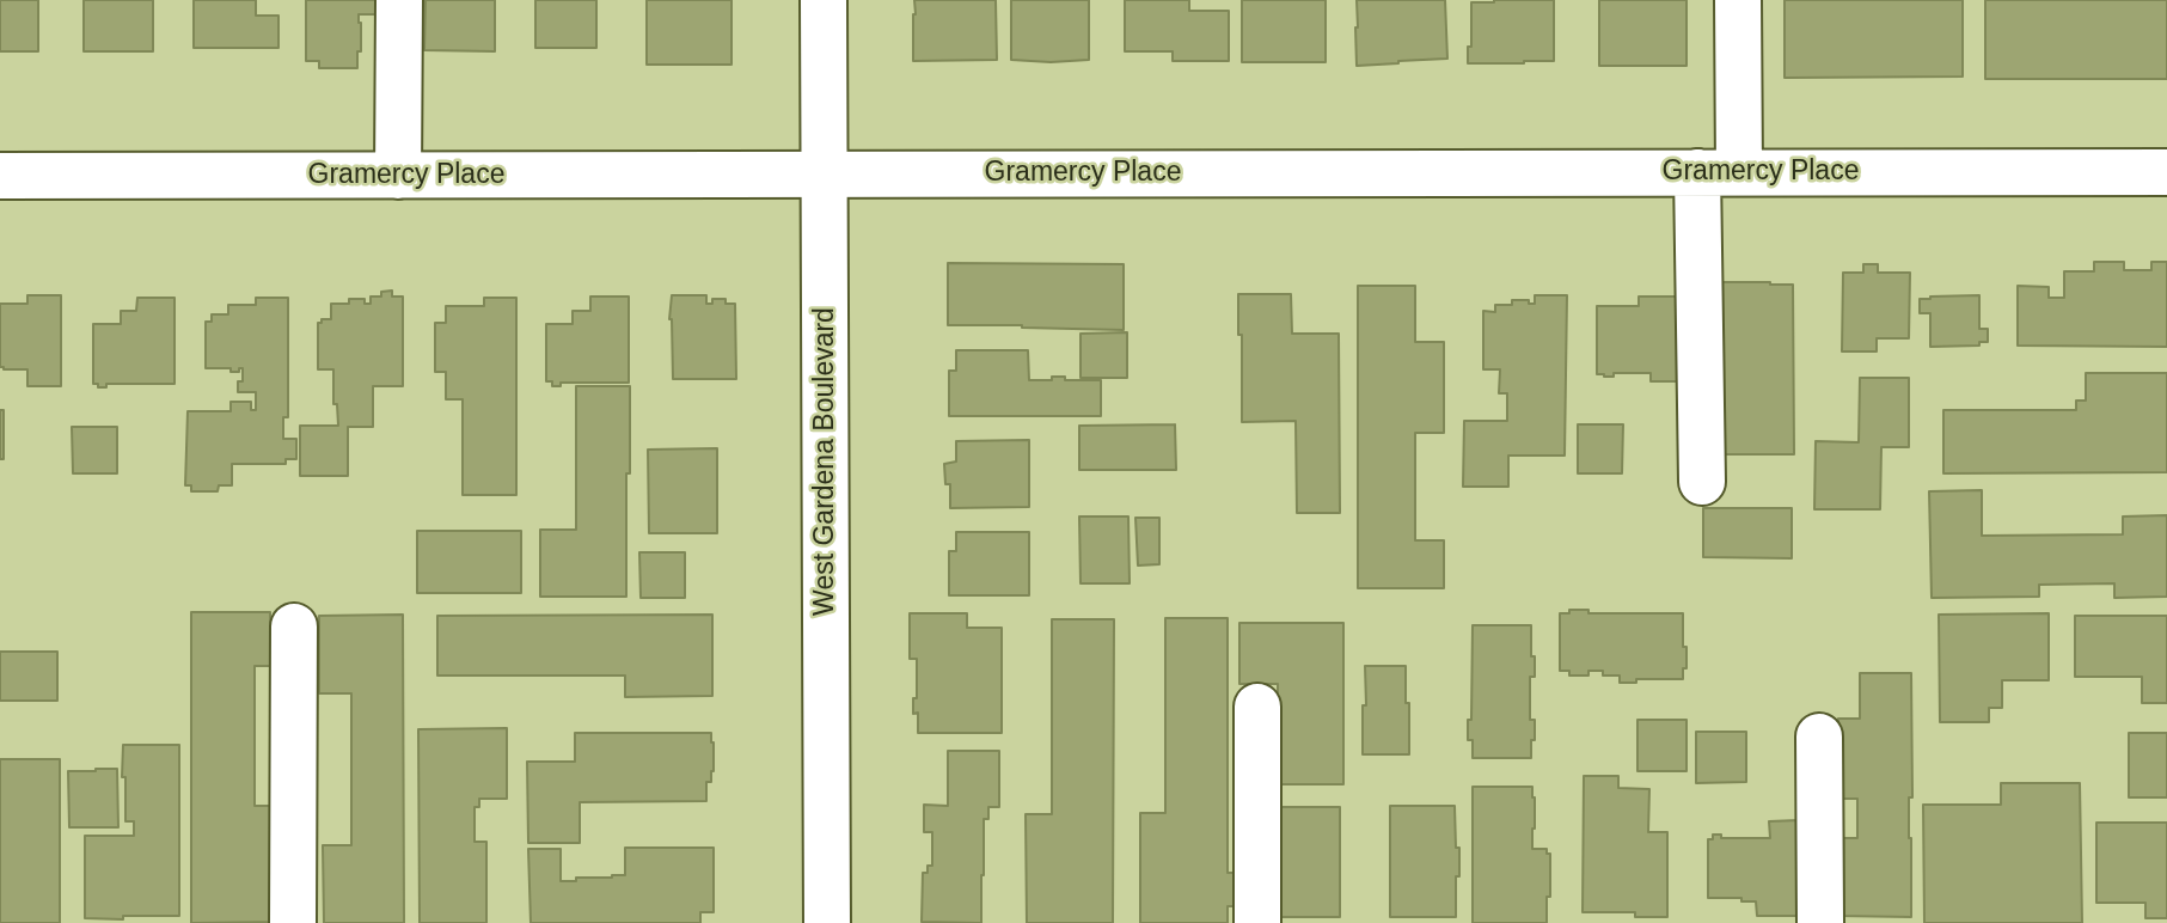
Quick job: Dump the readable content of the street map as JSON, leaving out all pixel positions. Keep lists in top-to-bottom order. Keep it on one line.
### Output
{"streets":{"street":["Gramercy Place","West Gardena Boulevard"]},"crossings":[["Gramercy Place","West Gardena Boulevard"]]}
